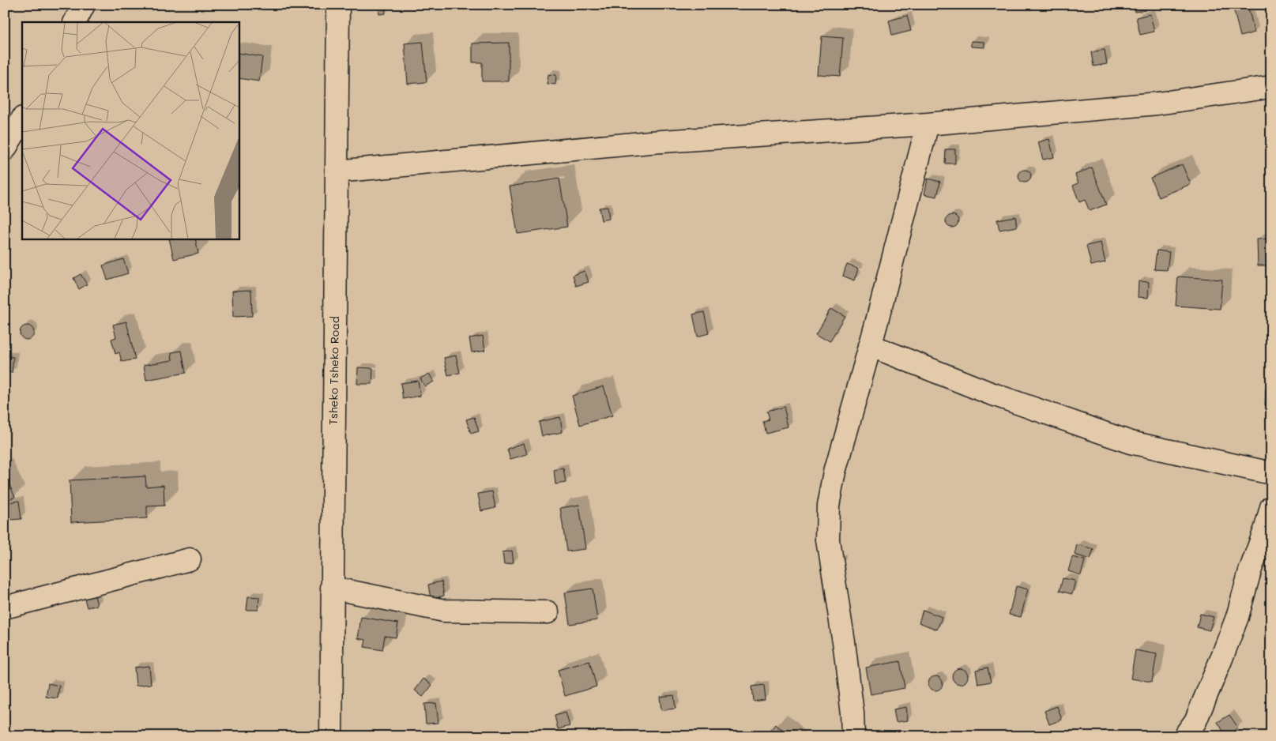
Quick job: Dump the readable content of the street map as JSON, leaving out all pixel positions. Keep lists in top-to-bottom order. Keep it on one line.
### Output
{"streets":{"main road":["Tsheko Tsheko Road"]}}
